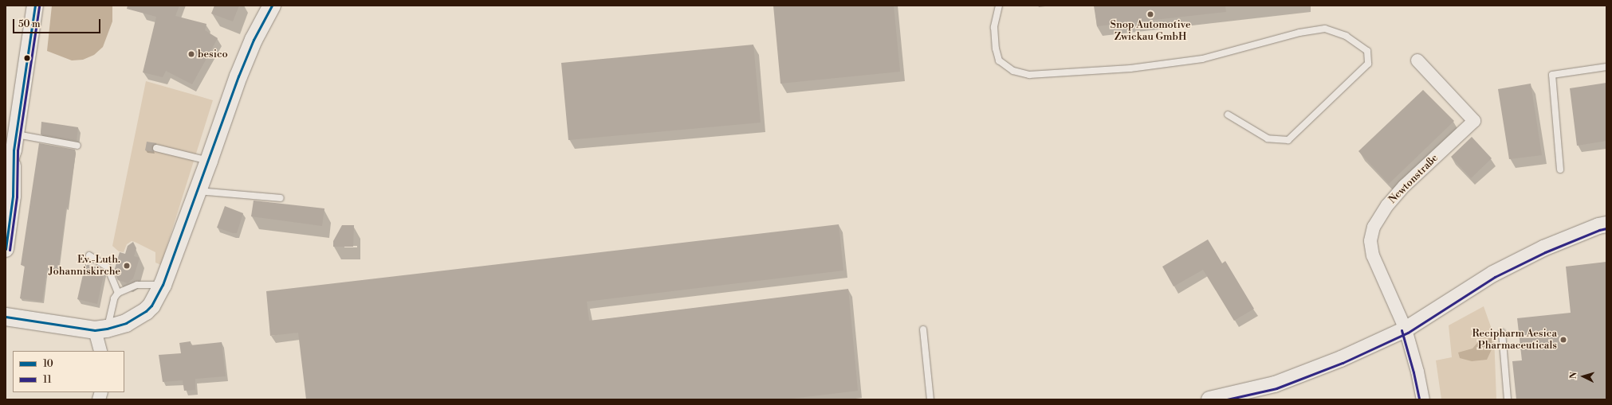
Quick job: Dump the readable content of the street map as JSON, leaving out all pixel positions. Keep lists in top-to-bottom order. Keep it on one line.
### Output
{"streets":{"street":["Newtonstraße"]},"places":["Snop Automotive Zwickau GmbH","besico","Ev.-Luth. Johanniskirche","Recipharm Aesica Pharmaceuticals"],"lines":["transit line 10","transit line 11"],"legend":["10","11"],"scale_bar":"50 m","north":"left"}
